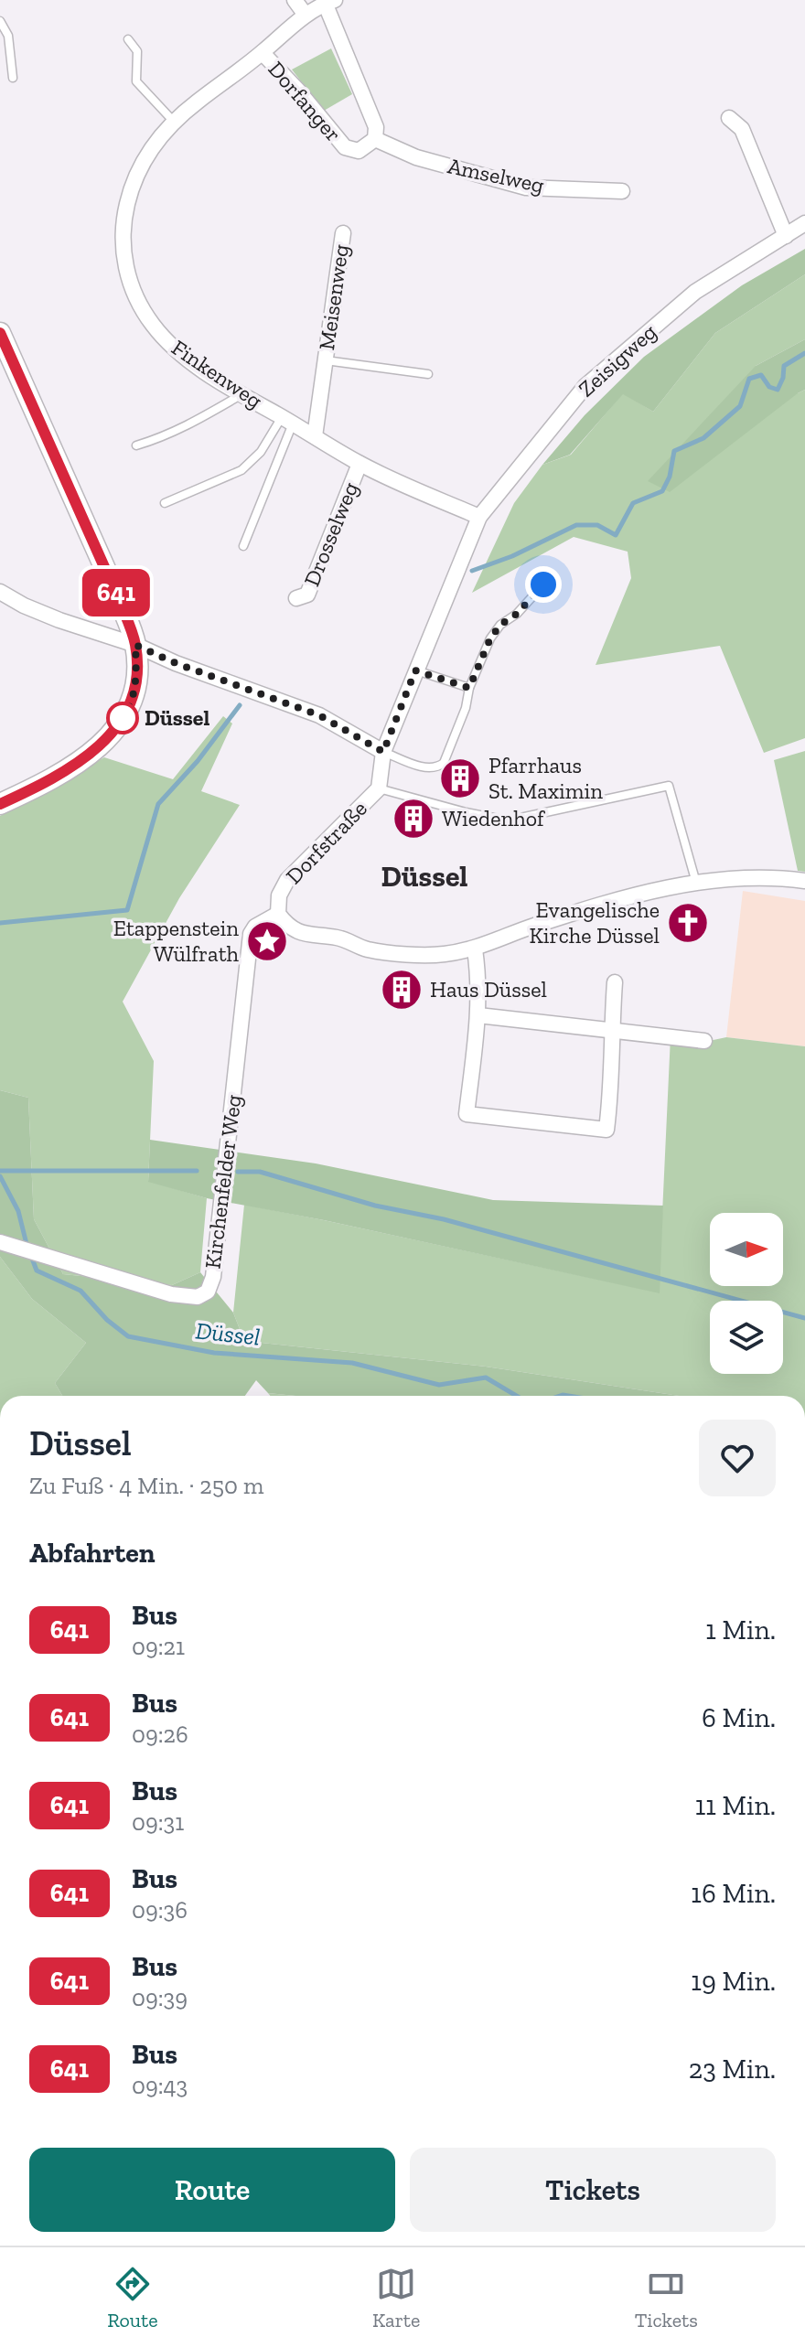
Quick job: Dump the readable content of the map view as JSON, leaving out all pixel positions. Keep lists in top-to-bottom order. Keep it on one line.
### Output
{"streets":{"street":["Dorfanger","Amselweg","Meisenweg","Zeisigweg","Finkenweg","Drosselweg","Dorfstraße","Kirchenfelder Weg"]},"crossings":[["Dorfanger","Amselweg"],["Dorfanger","Finkenweg"],["Meisenweg","Finkenweg"],["Zeisigweg","Finkenweg"],["Zeisigweg","Dorfstraße"],["Finkenweg","Drosselweg"],["Finkenweg","Dorfstraße"],["Dorfstraße","Kirchenfelder Weg"]],"districts":["Düssel"],"water":["Düssel"],"places":{"other":["Düssel"],"building":["Pfarrhaus St. Maximin","Wiedenhof","Haus Düssel"],"church":["Evangelische Kirche Düssel"],"place":["Etappenstein Wülfrath"]},"lines":["bus line 641"],"north":"right","page":{"on_map":"641","heading":[["Düssel","Zu Fuß · 4 Min. · 250 m"],"Abfahrten"],"list":[{"mark":"641","name":"Bus","note":"09:21","value":"1 Min."},{"mark":"641","name":"Bus","note":"09:26","value":"6 Min."},{"mark":"641","name":"Bus","note":"09:31","value":"11 Min."},{"mark":"641","name":"Bus","note":"09:36","value":"16 Min."},{"mark":"641","name":"Bus","note":"09:39","value":"19 Min."},{"mark":"641","name":"Bus","note":"09:43","value":"23 Min."}],"buttons":["Route","Tickets"],"tabs":["Route","Karte","Tickets"]}}
